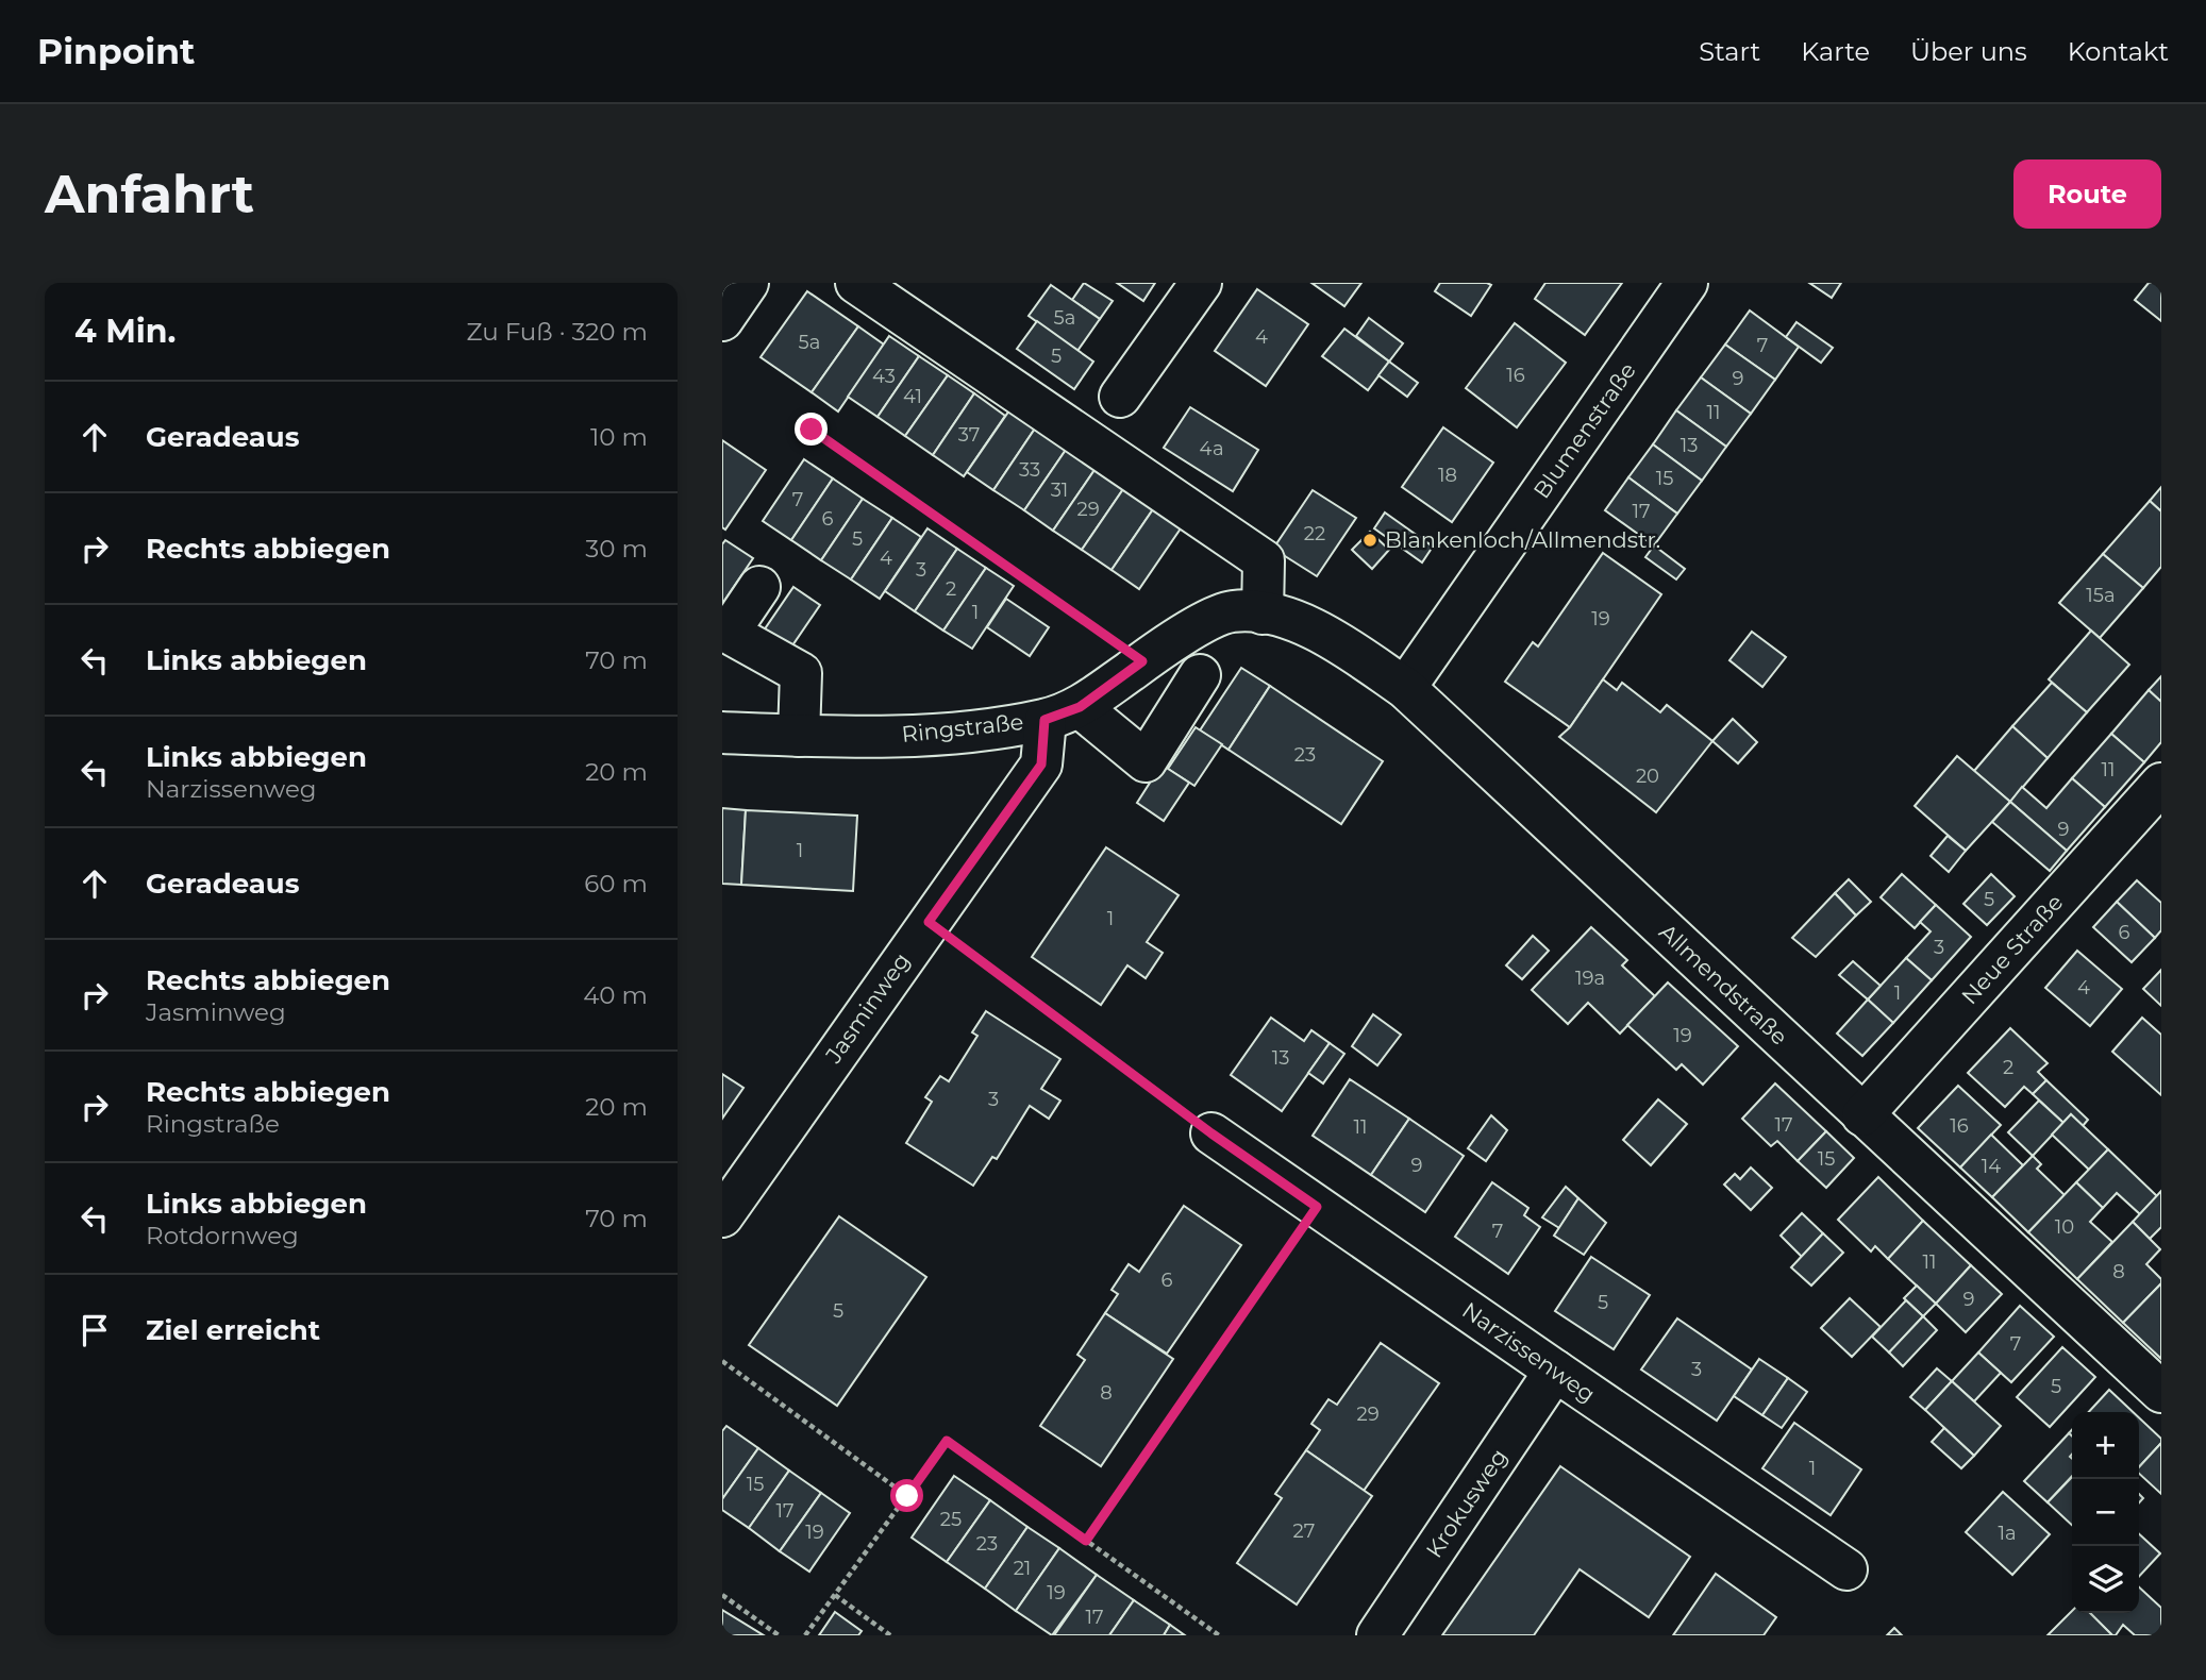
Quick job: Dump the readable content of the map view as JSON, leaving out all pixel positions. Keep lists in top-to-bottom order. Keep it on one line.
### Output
{"streets":{"street":["Blumenstraße","Ringstraße","Neue Straße","Allmendstraße","Jasminweg","Narzissenweg","Krokusweg"]},"crossings":[["Blumenstraße","Allmendstraße"],["Ringstraße","Allmendstraße"],["Ringstraße","Jasminweg"],["Neue Straße","Allmendstraße"],["Narzissenweg","Krokusweg"]],"places":["Blankenloch/Allmendstr."],"house_numbers":["5a","4","5a","7","5","16","43","9","41","11","37","13","4a","33","18","15","31","7","29","17","6","22","5","4","3","2","15a","1","19","23","11","20","9","1","5","1","6","3","19a","4","1","19","13","2","3","17","16","11","15","9","14","10","7","11","8","6","9","5","5","7","3","5","8","29","1","15","17","25","27","19","1a","23","21","19","17"],"page":{"header":"Pinpoint","nav":["Start","Karte","Über uns","Kontakt"],"buttons":"Route","title":"Anfahrt","heading":["4 Min.","Zu Fuß · 320 m"],"list":[["Geradeaus","10 m"],["Rechts abbiegen","30 m"],["Links abbiegen","70 m"],["Links abbiegen","Narzissenweg","20 m"],["Geradeaus","60 m"],["Rechts abbiegen","Jasminweg","40 m"],["Rechts abbiegen","Ringstraße","20 m"],["Links abbiegen","Rotdornweg","70 m"],"Ziel erreicht"],"map_buttons":["+","−"]}}
